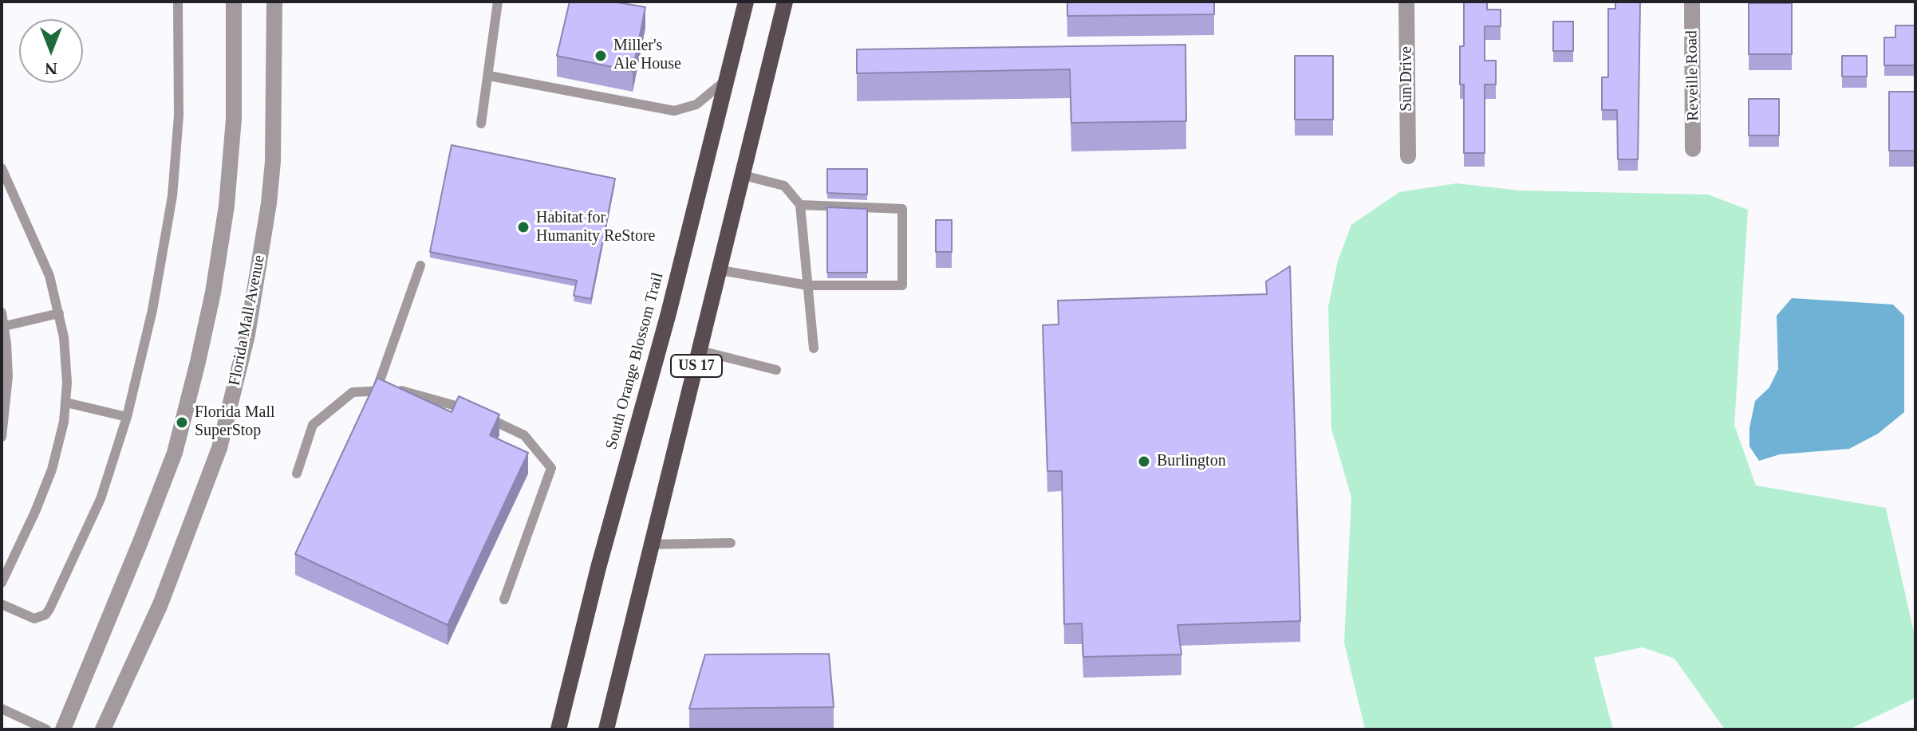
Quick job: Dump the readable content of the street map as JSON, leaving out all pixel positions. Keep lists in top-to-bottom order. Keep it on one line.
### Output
{"streets":{"main road":["South Orange Blossom Trail","US 17"],"street":["Reveille Road","Sun Drive","Florida Mall Avenue"]},"places":["Miller's Ale House","Habitat for Humanity ReStore","Florida Mall SuperStop","Burlington"],"north":"bottom"}
